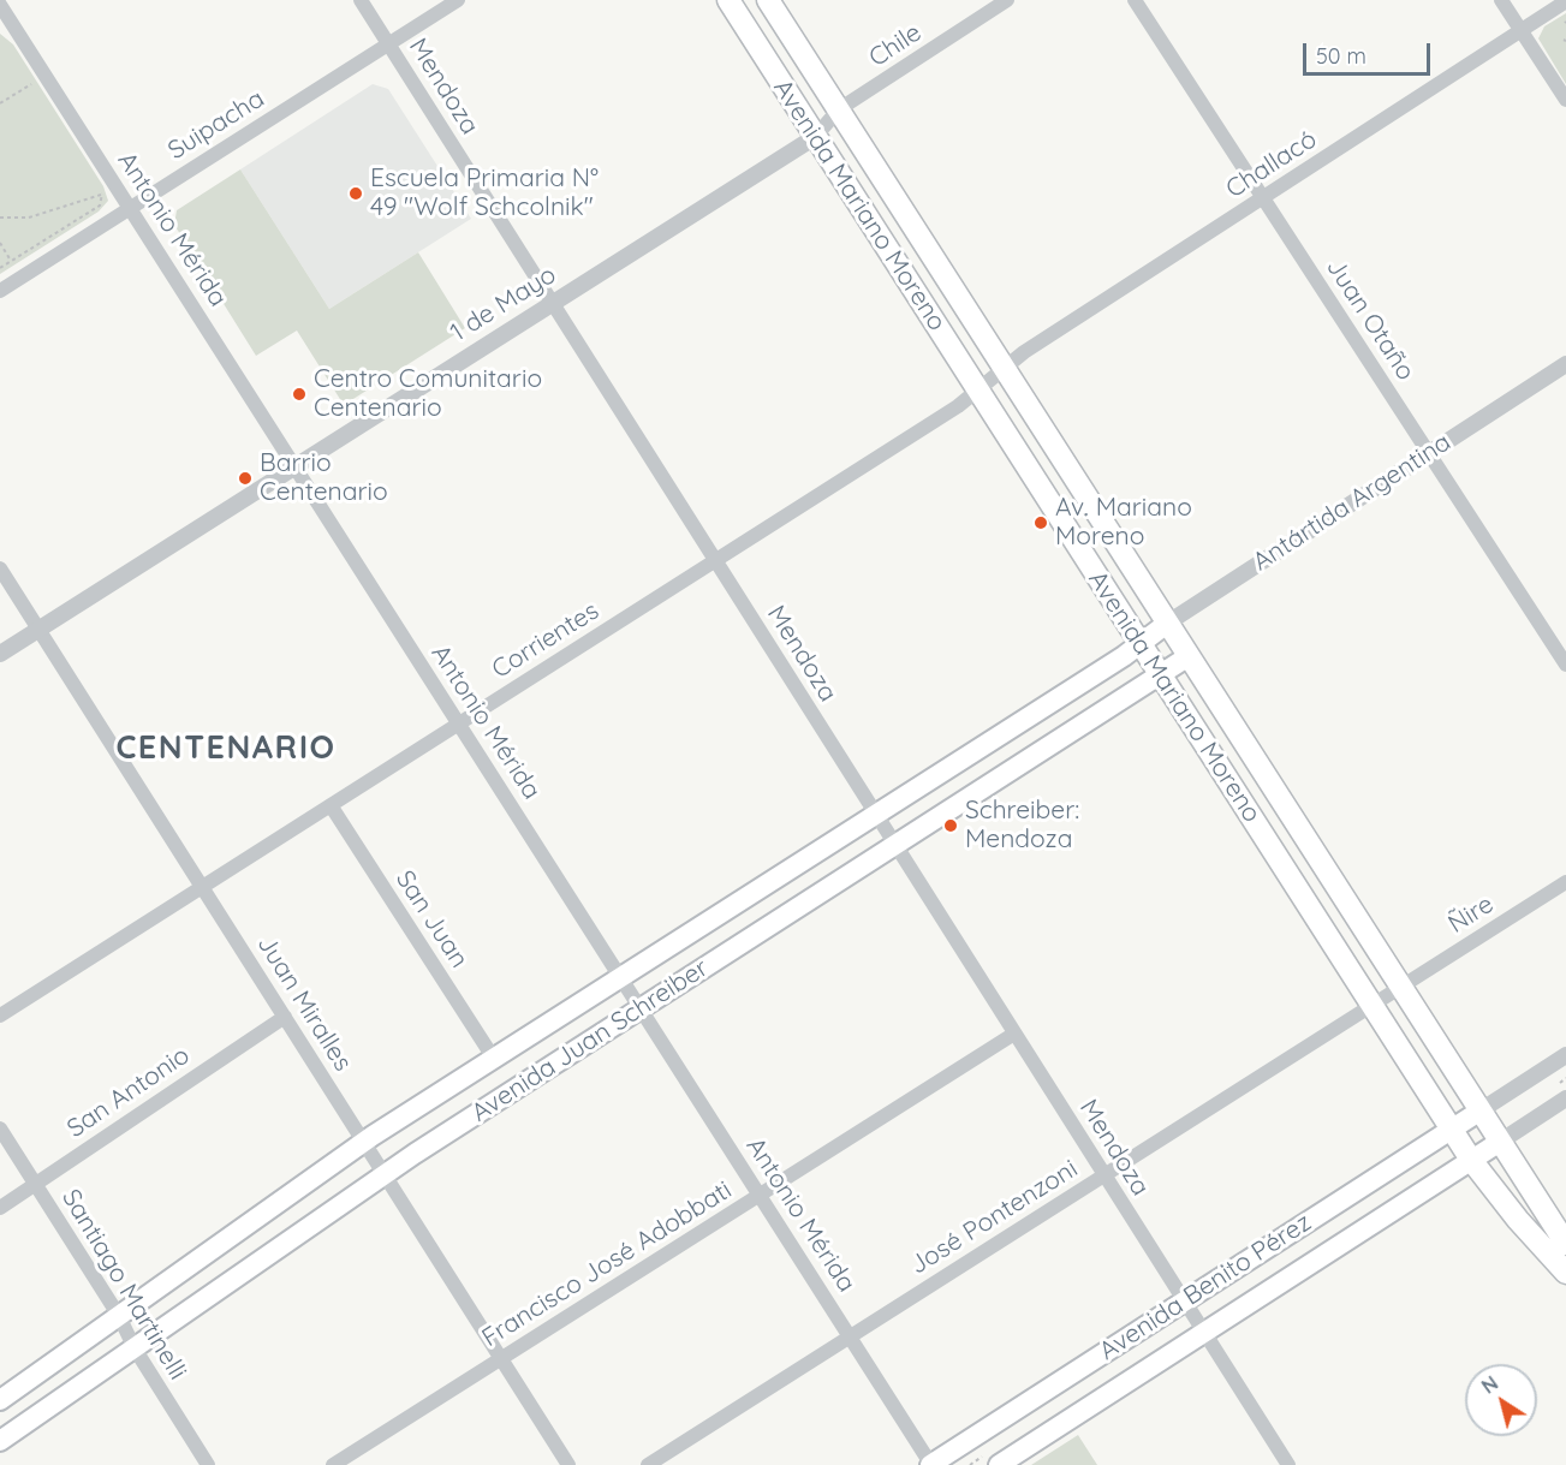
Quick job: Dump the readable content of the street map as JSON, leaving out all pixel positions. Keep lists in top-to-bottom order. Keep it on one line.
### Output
{"streets":{"main road":["Avenida Mariano Moreno","Antártida Argentina","Avenida Juan Schreiber","Avenida Benito Pérez"],"street":["Chile","Mendoza","Suipacha","Challacó","Antonio Mérida","1 de Mayo","Juan Otaño","Corrientes","Ñire","San Juan","Juan Miralles","San Antonio","José Pontenzoni","Francisco José Adobbati","Santiago Martinelli"]},"crossings":[["Chile","Avenida Mariano Moreno"],["Chile","1 de Mayo"],["Mendoza","Suipacha"],["Mendoza","1 de Mayo"],["Mendoza","Corrientes"],["Mendoza","Avenida Juan Schreiber"],["Mendoza","José Pontenzoni"],["Mendoza","Francisco José Adobbati"],["Mendoza","Avenida Benito Pérez"],["Suipacha","Antonio Mérida"],["Challacó","Avenida Mariano Moreno"],["Challacó","Juan Otaño"],["Challacó","Corrientes"],["Avenida Mariano Moreno","1 de Mayo"],["Avenida Mariano Moreno","Antártida Argentina"],["Avenida Mariano Moreno","Corrientes"],["Avenida Mariano Moreno","Ñire"],["Avenida Mariano Moreno","Avenida Juan Schreiber"],["Avenida Mariano Moreno","José Pontenzoni"],["Avenida Mariano Moreno","Avenida Benito Pérez"],["Antonio Mérida","1 de Mayo"],["Antonio Mérida","Corrientes"],["Antonio Mérida","Avenida Juan Schreiber"],["Antonio Mérida","José Pontenzoni"],["Antonio Mérida","Francisco José Adobbati"],["Antonio Mérida","Avenida Benito Pérez"],["1 de Mayo","Juan Miralles"],["Juan Otaño","Antártida Argentina"],["Antártida Argentina","Avenida Juan Schreiber"],["Corrientes","San Juan"],["Corrientes","Juan Miralles"],["Ñire","José Pontenzoni"],["San Juan","Avenida Juan Schreiber"],["Juan Miralles","Avenida Juan Schreiber"],["Juan Miralles","San Antonio"],["Juan Miralles","Francisco José Adobbati"],["Avenida Juan Schreiber","Santiago Martinelli"],["San Antonio","Santiago Martinelli"]],"districts":["CENTENARIO"],"places":["Escuela Primaria N° 49 \"Wolf Schcolnik\"","Centro Comunitario Centenario","Barrio Centenario","Av. Mariano Moreno","Schreiber: Mendoza"],"scale_bar":"50 m","north":"top left"}
